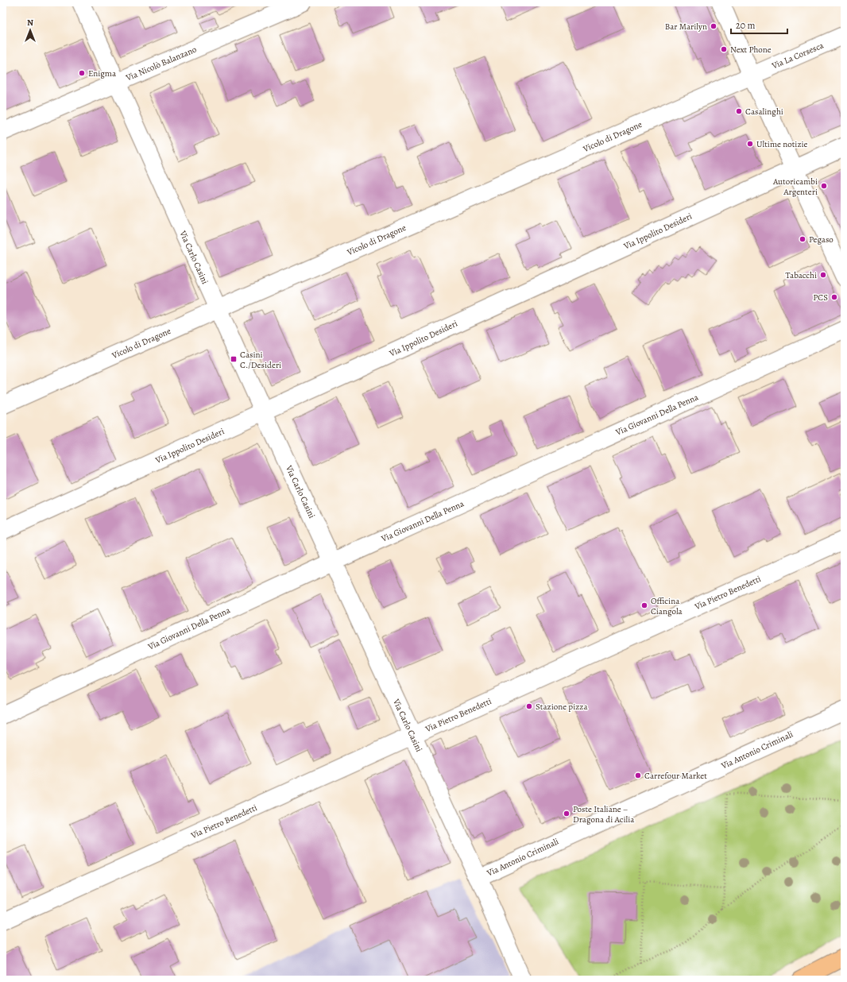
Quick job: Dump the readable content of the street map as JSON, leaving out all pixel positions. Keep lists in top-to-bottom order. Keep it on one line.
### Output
{"streets":{"street":["Via La Corsesca","Via Nicolò Balanzano","Vicolo di Dragone","Via Ippolito Desideri","Via Carlo Casini","Via Giovanni Della Penna","Via Pietro Benedetti","Via Antonio Criminali"]},"crossings":[["Via La Corsesca","Vicolo di Dragone"],["Via Nicolò Balanzano","Via Carlo Casini"],["Vicolo di Dragone","Via Carlo Casini"],["Via Ippolito Desideri","Via Carlo Casini"],["Via Carlo Casini","Via Giovanni Della Penna"],["Via Carlo Casini","Via Pietro Benedetti"],["Via Carlo Casini","Via Antonio Criminali"]],"places":{"other":["Bar Marilyn","Next Phone","Enigma","Casalinghi","Ultime notizie","Autoricambi Argenteri","Pegaso","Tabacchi","PCS","Officina Ciangola","Stazione pizza","Carrefour Market","Poste Italiane – Dragona di Acilia"],"transit":["Casini C./Desideri"]},"scale_bar":"20 m","north":"top"}
